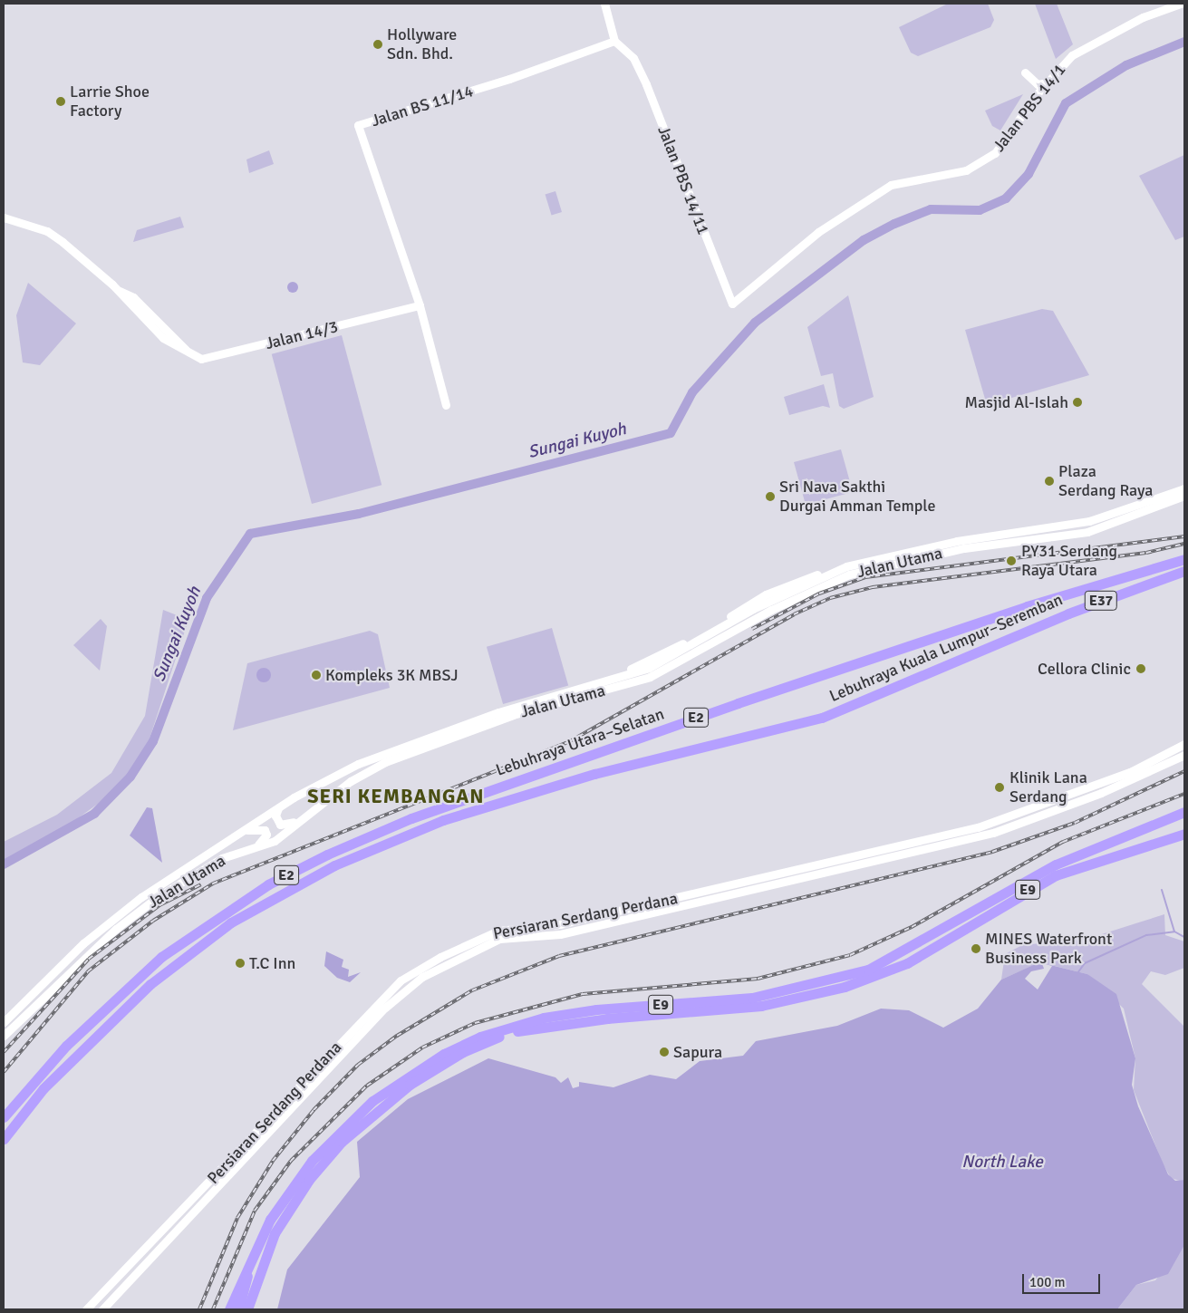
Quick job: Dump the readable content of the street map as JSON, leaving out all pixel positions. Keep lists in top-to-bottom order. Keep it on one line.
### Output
{"streets":{"highway":["E37","Lebuhraya Kuala Lumpur–Seremban","E2","Lebuhraya Utara–Selatan","E9"],"street":["Jalan BS 11/14","Jalan PBS 14/1","Jalan PBS 14/11","Jalan 14/3","Jalan Utama","Persiaran Serdang Perdana"]},"crossings":[["Jalan BS 11/14","Jalan PBS 14/11"],["Jalan BS 11/14","Jalan 14/3"],["Jalan PBS 14/1","Jalan PBS 14/11"],["Lebuhraya Kuala Lumpur–Seremban","Lebuhraya Utara–Selatan"]],"districts":["SERI KEMBANGAN"],"water":["Sungai Kuyoh","North Lake"],"places":["Hollyware Sdn. Bhd.","Larrie Shoe Factory","Masjid Al-Islah","Plaza Serdang Raya","Sri Nava Sakthi Durgai Amman Temple","PY31 Serdang Raya Utara","Cellora Clinic","Kompleks 3K MBSJ","Klinik Lana Serdang","MINES Waterfront Business Park","T.C Inn","Sapura"],"scale_bar":"100 m"}
